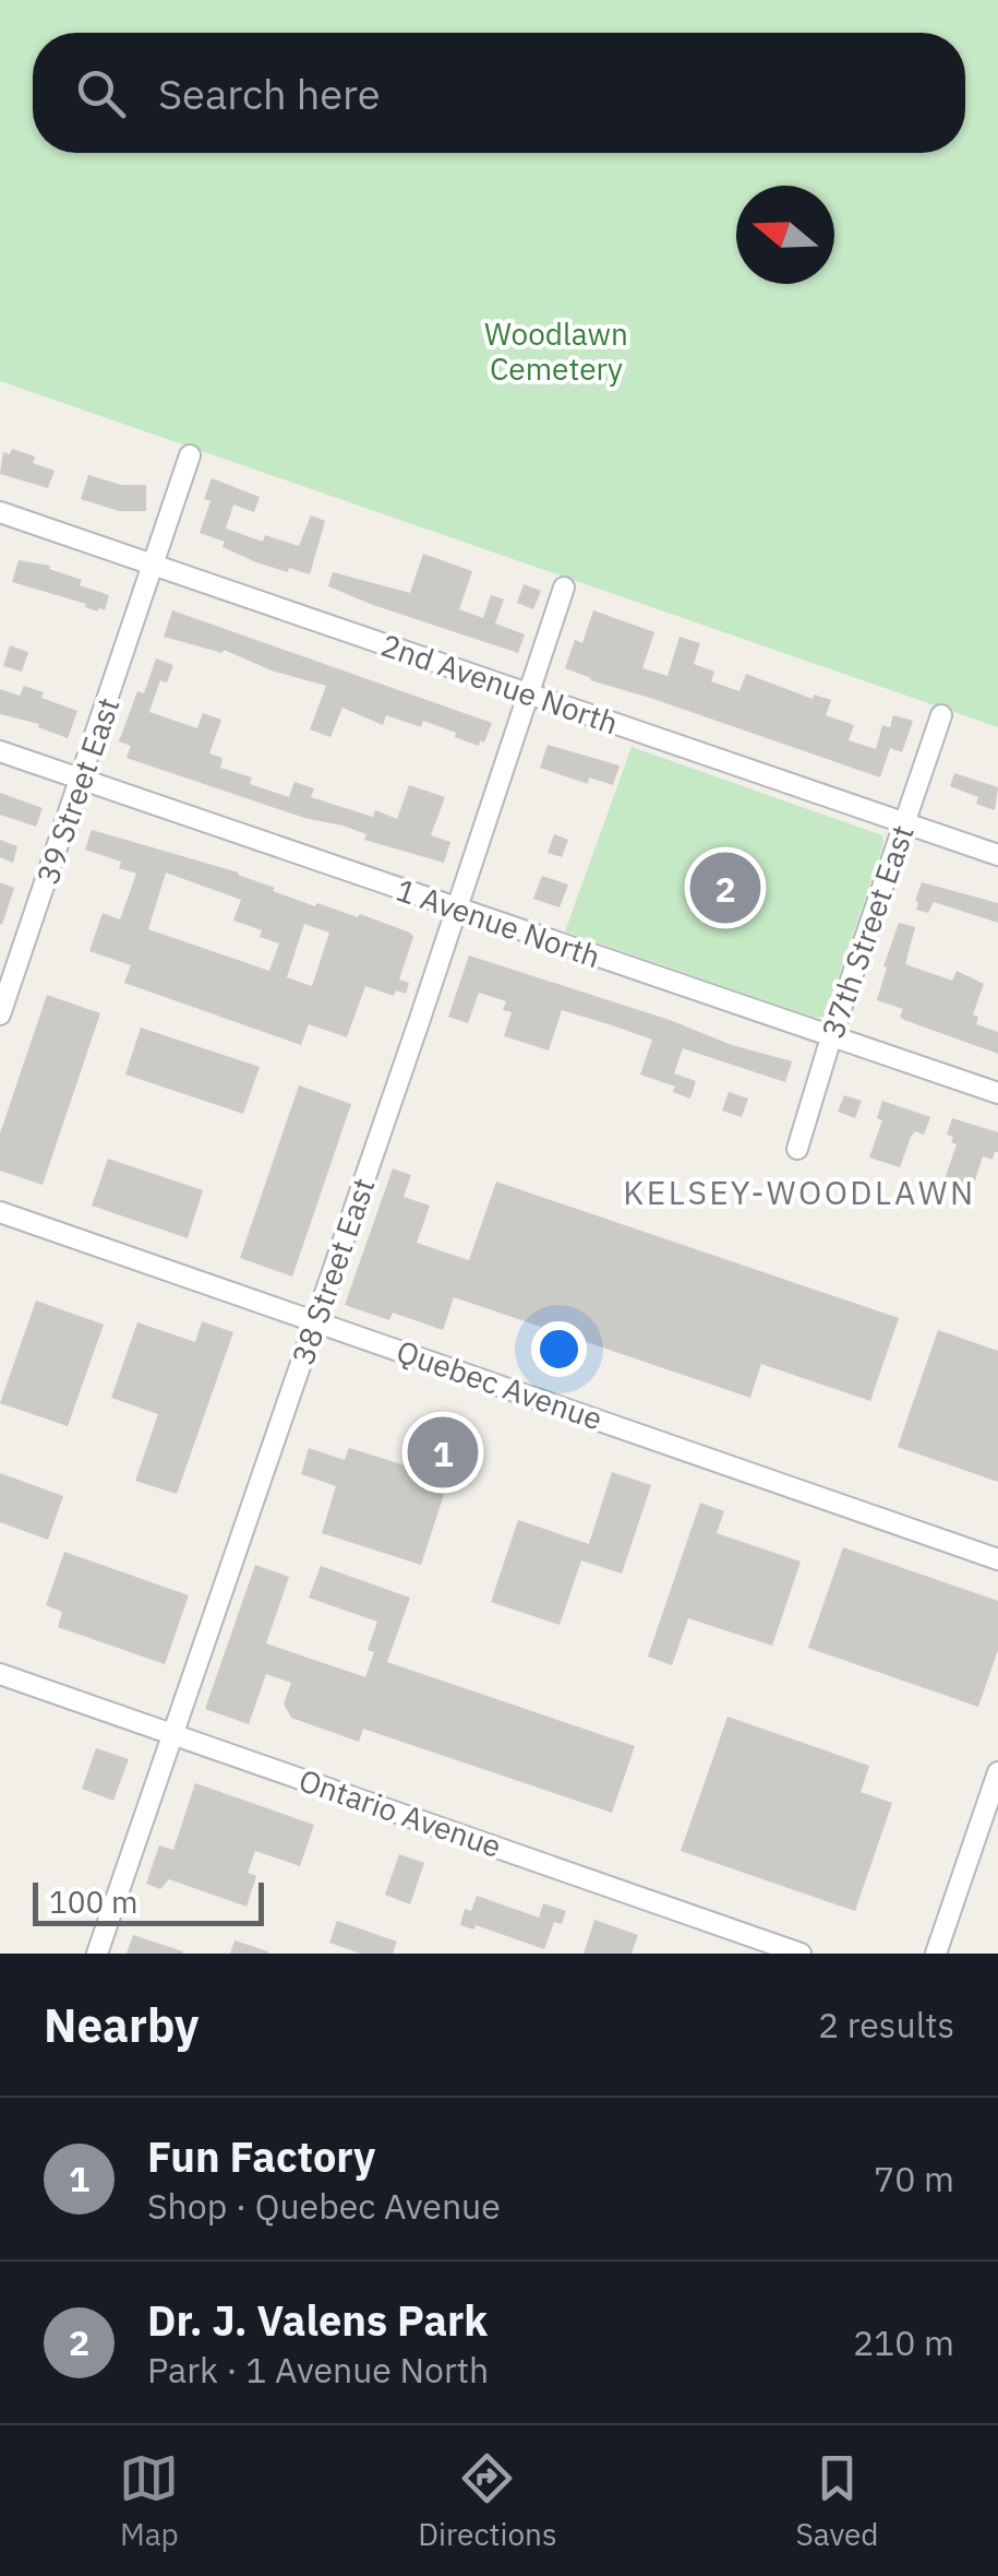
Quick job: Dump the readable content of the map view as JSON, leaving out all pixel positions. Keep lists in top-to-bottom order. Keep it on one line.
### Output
{"streets":{"street":["2nd Avenue North","39 Street East","1 Avenue North","37th Street East","38 Street East","Quebec Avenue","Ontario Avenue"]},"crossings":[["2nd Avenue North","39 Street East"],["2nd Avenue North","37th Street East"],["2nd Avenue North","38 Street East"],["39 Street East","1 Avenue North"],["1 Avenue North","37th Street East"],["1 Avenue North","38 Street East"],["38 Street East","Quebec Avenue"],["38 Street East","Ontario Avenue"]],"districts":["KELSEY-WOODLAWN"],"parks":["Woodlawn Cemetery"],"scale_bar":"100 m","north":"left","page":{"search":"Search here","pins":["2","1"],"scale":"100 m","heading":["Nearby","2 results"],"list":[{"mark":"1","name":"Fun Factory","note":"Shop · Quebec Avenue","value":"70 m"},{"mark":"2","name":"Dr. J. Valens Park","note":"Park · 1 Avenue North","value":"210 m"}],"nav":["Map","Directions","Saved"]}}
